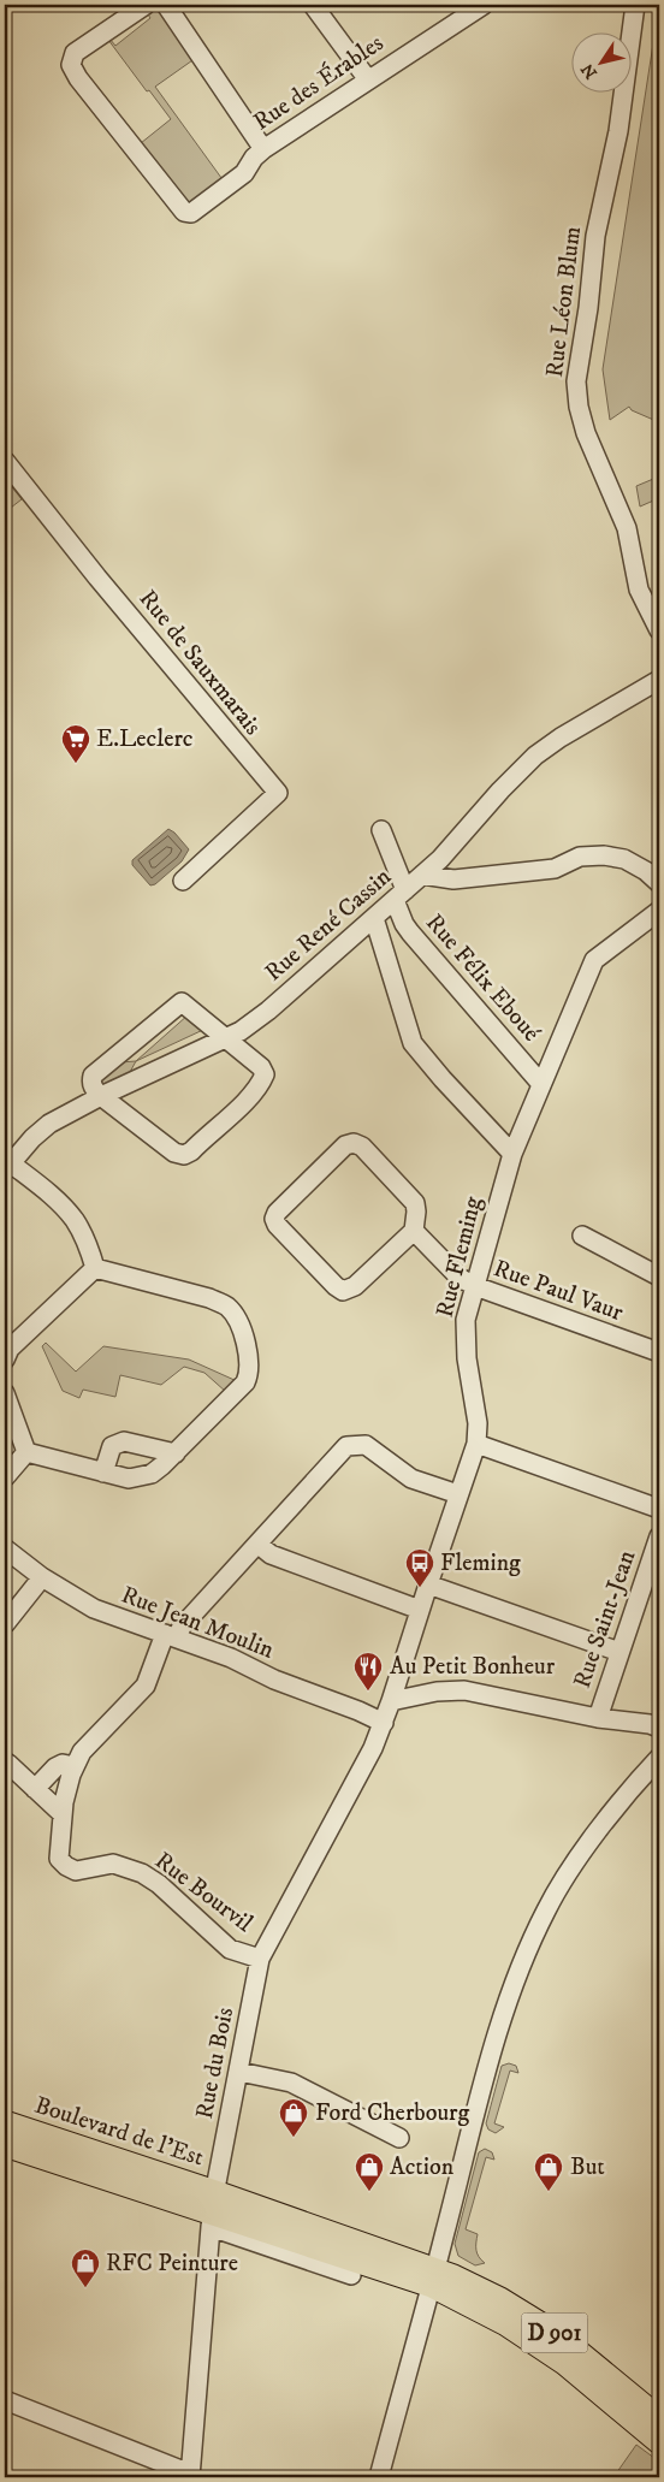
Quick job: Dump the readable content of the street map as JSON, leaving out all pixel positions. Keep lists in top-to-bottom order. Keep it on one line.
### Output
{"streets":{"main road":["Boulevard de l'Est","D 901"],"street":["Rue des Érables","Rue Léon Blum","Rue de Sauxmarais","Rue René Cassin","Rue Félix Eboué","Rue Fleming","Rue Paul Vaur","Rue Saint-Jean","Rue Jean Moulin","Rue Bourvil","Rue du Bois"]},"crossings":[["Rue René Cassin","Rue Félix Eboué"],["Rue Félix Eboué","Rue Fleming"],["Rue Fleming","Rue Paul Vaur"],["Rue Fleming","Rue Jean Moulin"],["Rue Fleming","Rue Bourvil"],["Rue Fleming","Rue du Bois"],["Rue Jean Moulin","Rue Bourvil"],["Rue Jean Moulin","Rue du Bois"],["Rue Bourvil","Rue du Bois"],["Rue du Bois","Boulevard de l'Est"],["Rue du Bois","D 901"],["Boulevard de l'Est","D 901"]],"places":{"supermarket":["E.Leclerc"],"bus stop":["Fleming"],"restaurant":["Au Petit Bonheur"],"shop":["Ford Cherbourg","Action","But","RFC Peinture"]},"north":"bottom left"}
